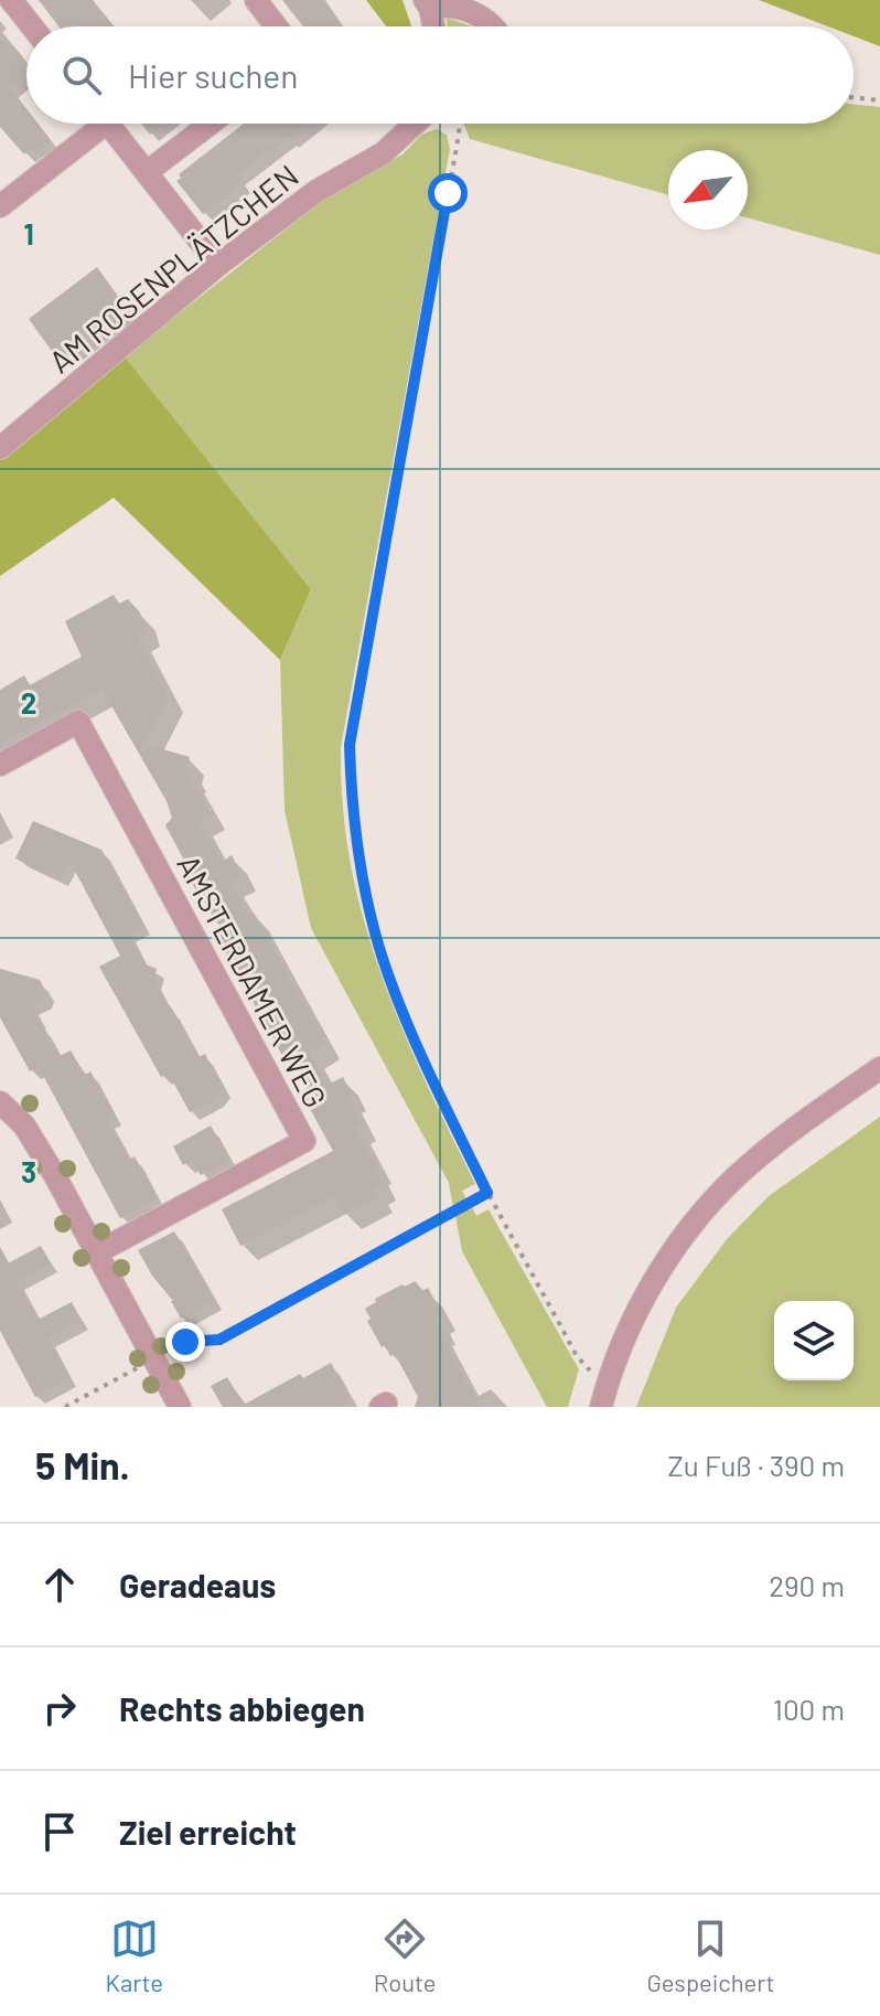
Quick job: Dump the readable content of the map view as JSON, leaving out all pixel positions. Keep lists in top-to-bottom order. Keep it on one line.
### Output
{"streets":{"street":["AM ROSENPLÄTZCHEN","AMSTERDAMER WEG"]},"north":"bottom left","page":{"search":"Hier suchen","heading":["5 Min.","Zu Fuß · 390 m"],"list":[["Geradeaus","290 m"],["Rechts abbiegen","100 m"],"Ziel erreicht"],"nav":["Karte","Route","Gespeichert"]},"grid":{"rows":["1","2","3"]}}
